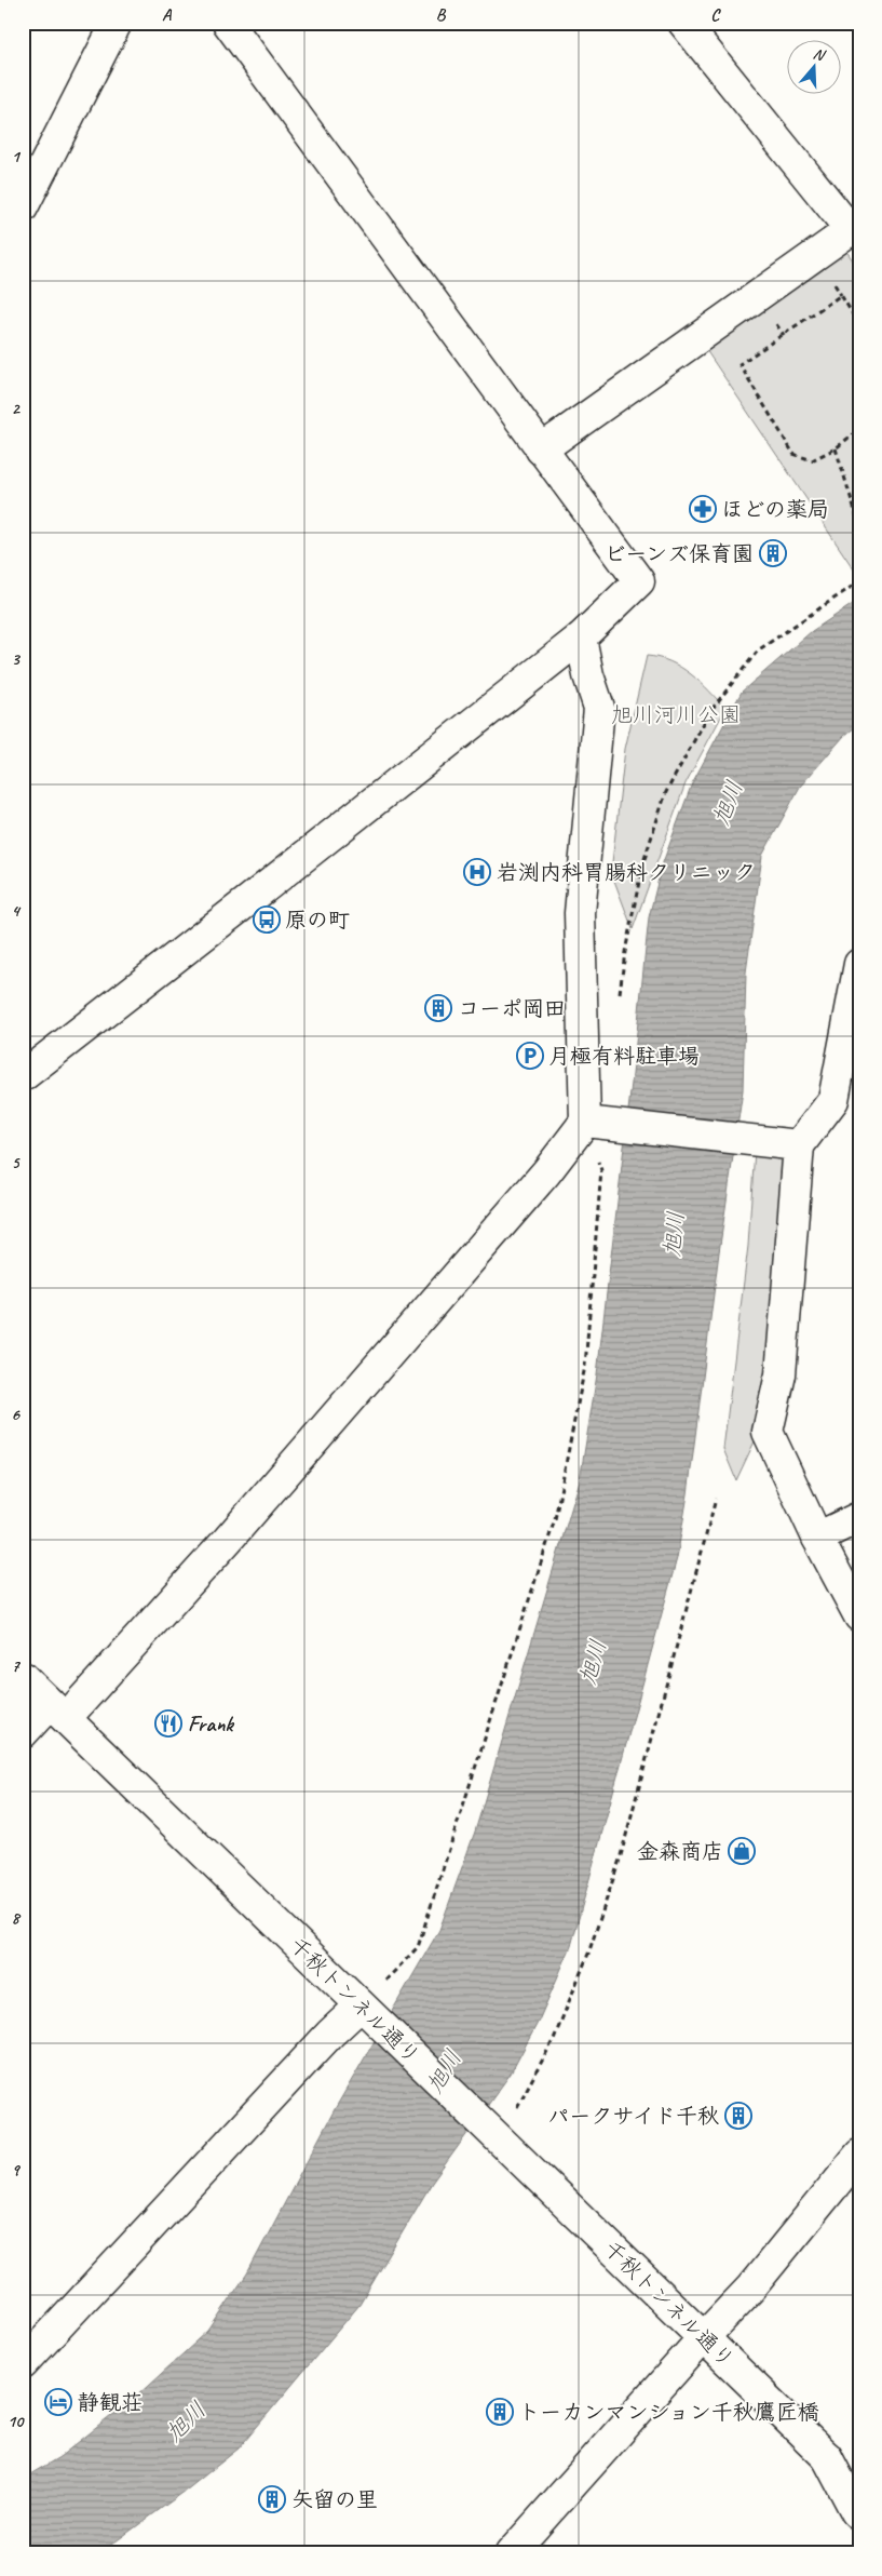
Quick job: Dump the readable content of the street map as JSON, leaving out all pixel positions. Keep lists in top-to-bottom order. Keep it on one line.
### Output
{"streets":{"street":["千秋トンネル通り"]},"water":["旭川"],"parks":["旭川河川公園"],"places":{"pharmacy":["ほどの薬局"],"building":["ビーンズ保育園","コーポ岡田","パークサイド千秋","トーカンマンション千秋鷹匠橋","矢留の里"],"hospital":["岩渕内科胃腸科クリニック"],"bus stop":["原の町"],"parking":["月極有料駐車場"],"restaurant":["Frank"],"shop":["金森商店"],"hotel":["静観荘"]},"north":"top","grid":{"columns":["A","B","C"],"rows":["1","2","3","4","5","6","7","8","9","10"]}}
